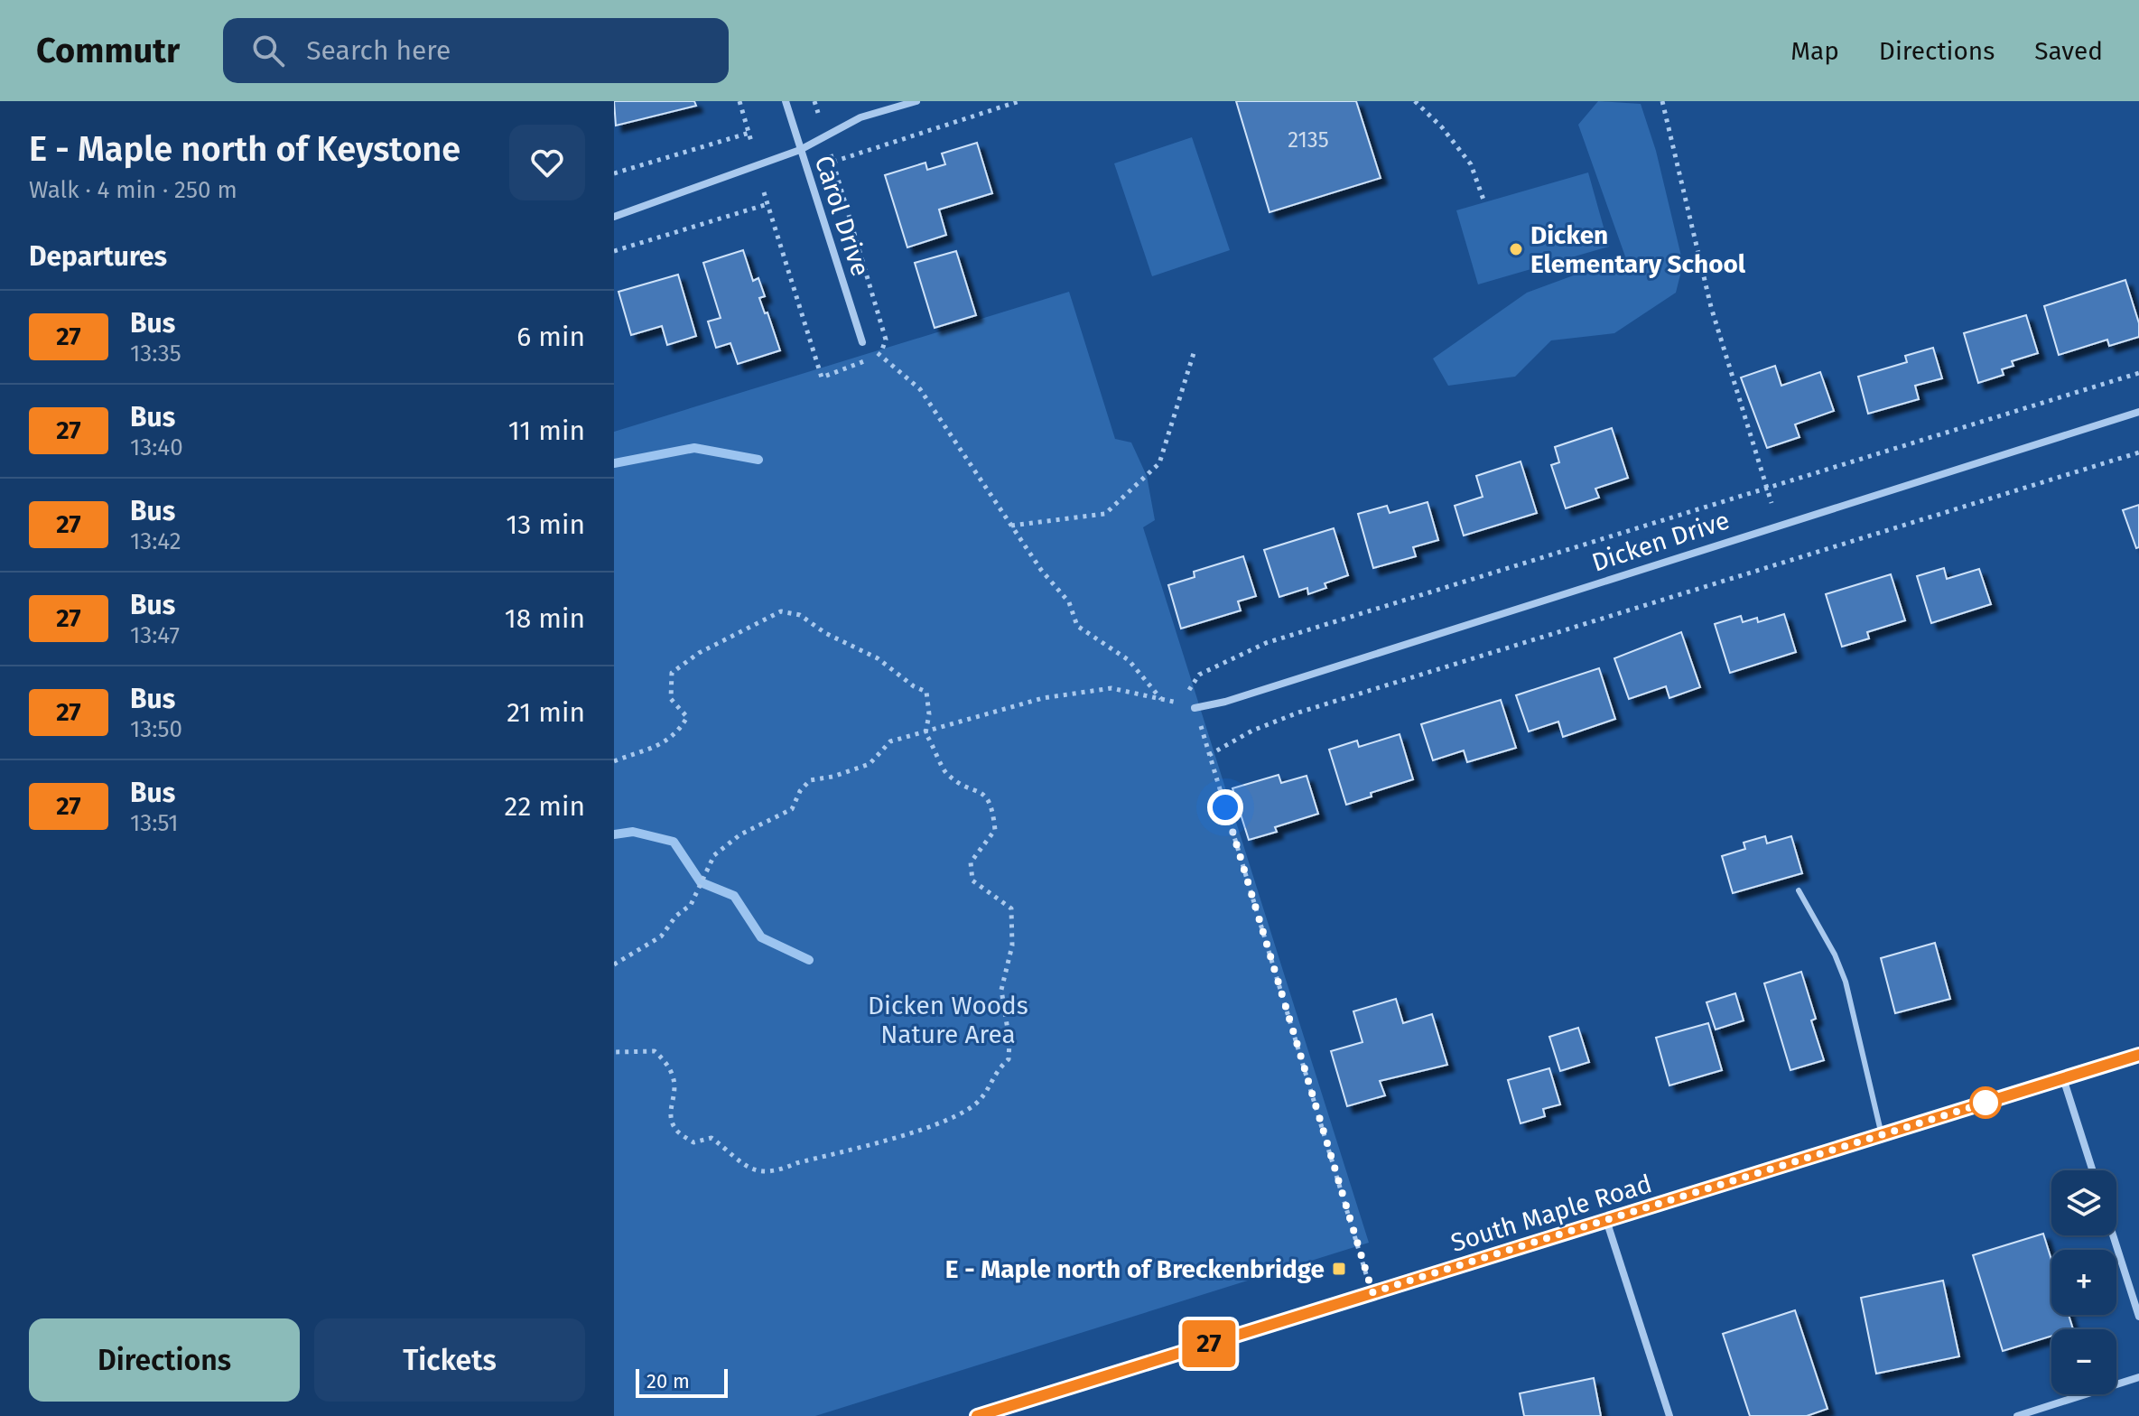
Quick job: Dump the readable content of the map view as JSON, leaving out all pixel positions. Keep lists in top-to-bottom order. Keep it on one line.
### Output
{"streets":{"street":["Carol Drive","Dicken Drive","South Maple Road"]},"parks":["Dicken Woods Nature Area"],"places":{"other":["Dicken Elementary School"],"transit":["E - Maple north of Breckenbridge"]},"lines":["bus line 27"],"house_numbers":["2135"],"scale_bar":"20 m","page":{"header":"Commutr","search":"Search here","nav":["Map","Directions","Saved"],"heading":[["E - Maple north of Keystone","Walk · 4 min · 250 m"],"Departures"],"on_map":"27","list":[{"mark":"27","name":"Bus","note":"13:35","value":"6 min"},{"mark":"27","name":"Bus","note":"13:40","value":"11 min"},{"mark":"27","name":"Bus","note":"13:42","value":"13 min"},{"mark":"27","name":"Bus","note":"13:47","value":"18 min"},{"mark":"27","name":"Bus","note":"13:50","value":"21 min"},{"mark":"27","name":"Bus","note":"13:51","value":"22 min"}],"map_buttons":["+","−"],"buttons":["Directions","Tickets"],"scale":"20 m"}}
